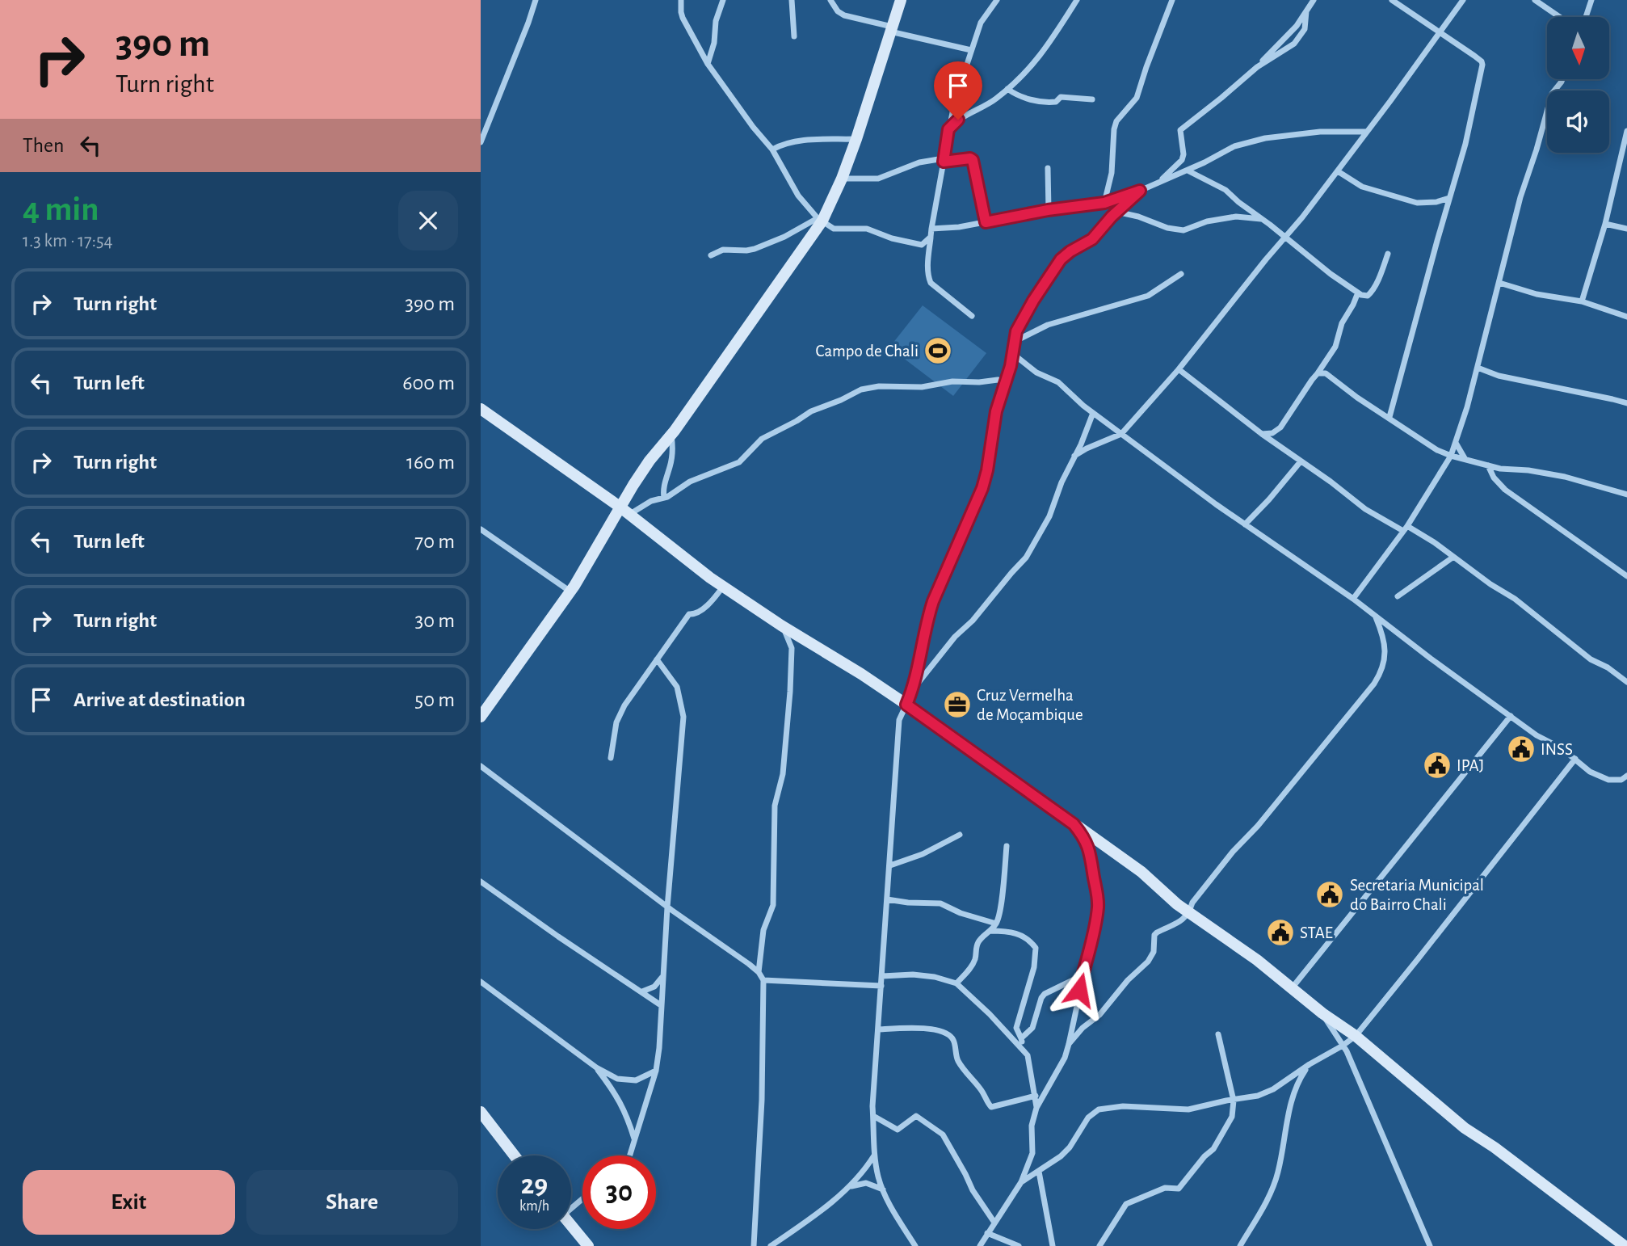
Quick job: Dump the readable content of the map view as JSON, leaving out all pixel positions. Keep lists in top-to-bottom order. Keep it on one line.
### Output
{"places":{"sports":["Campo de Chali"],"office":["Cruz Vermelha de Moçambique"],"public building":["INSS","IPAJ","Secretaria Municipal do Bairro Chali","STAE"]},"north":"bottom","page":{"turn":["390 m","Turn right"],"then":"Then","heading":["4 min","1.3 km · 17:54"],"list":[{"name":"Turn right","value":"390 m"},{"name":"Turn left","value":"600 m"},{"name":"Turn right","value":"160 m"},{"name":"Turn left","value":"70 m"},{"name":"Turn right","value":"30 m"},{"name":"Arrive at destination","value":"50 m"}],"speed":"29 km/h","limit":"30","buttons":["Exit","Share"]}}
